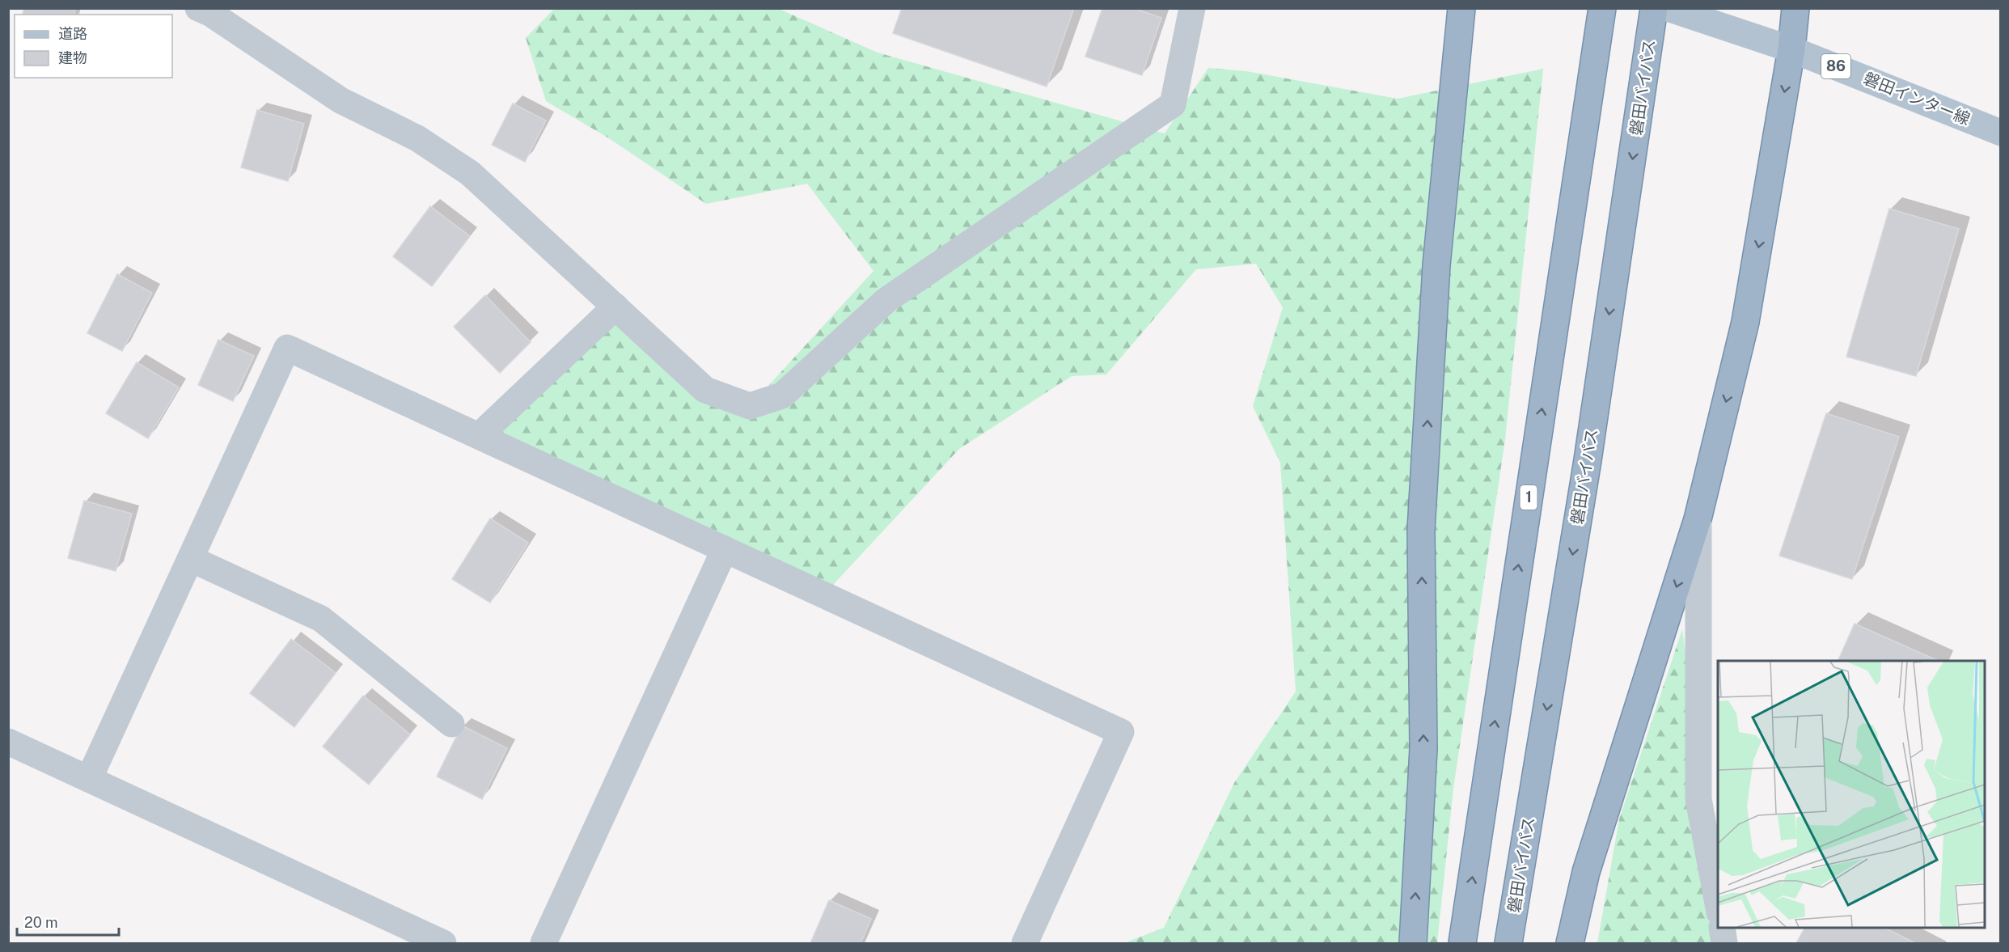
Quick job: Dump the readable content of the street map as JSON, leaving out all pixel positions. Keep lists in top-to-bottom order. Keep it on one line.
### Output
{"streets":{"highway":["磐田バイパス","1"],"main road":["86","磐田インター線"]},"legend":["道路","建物"],"scale_bar":"20 m"}
